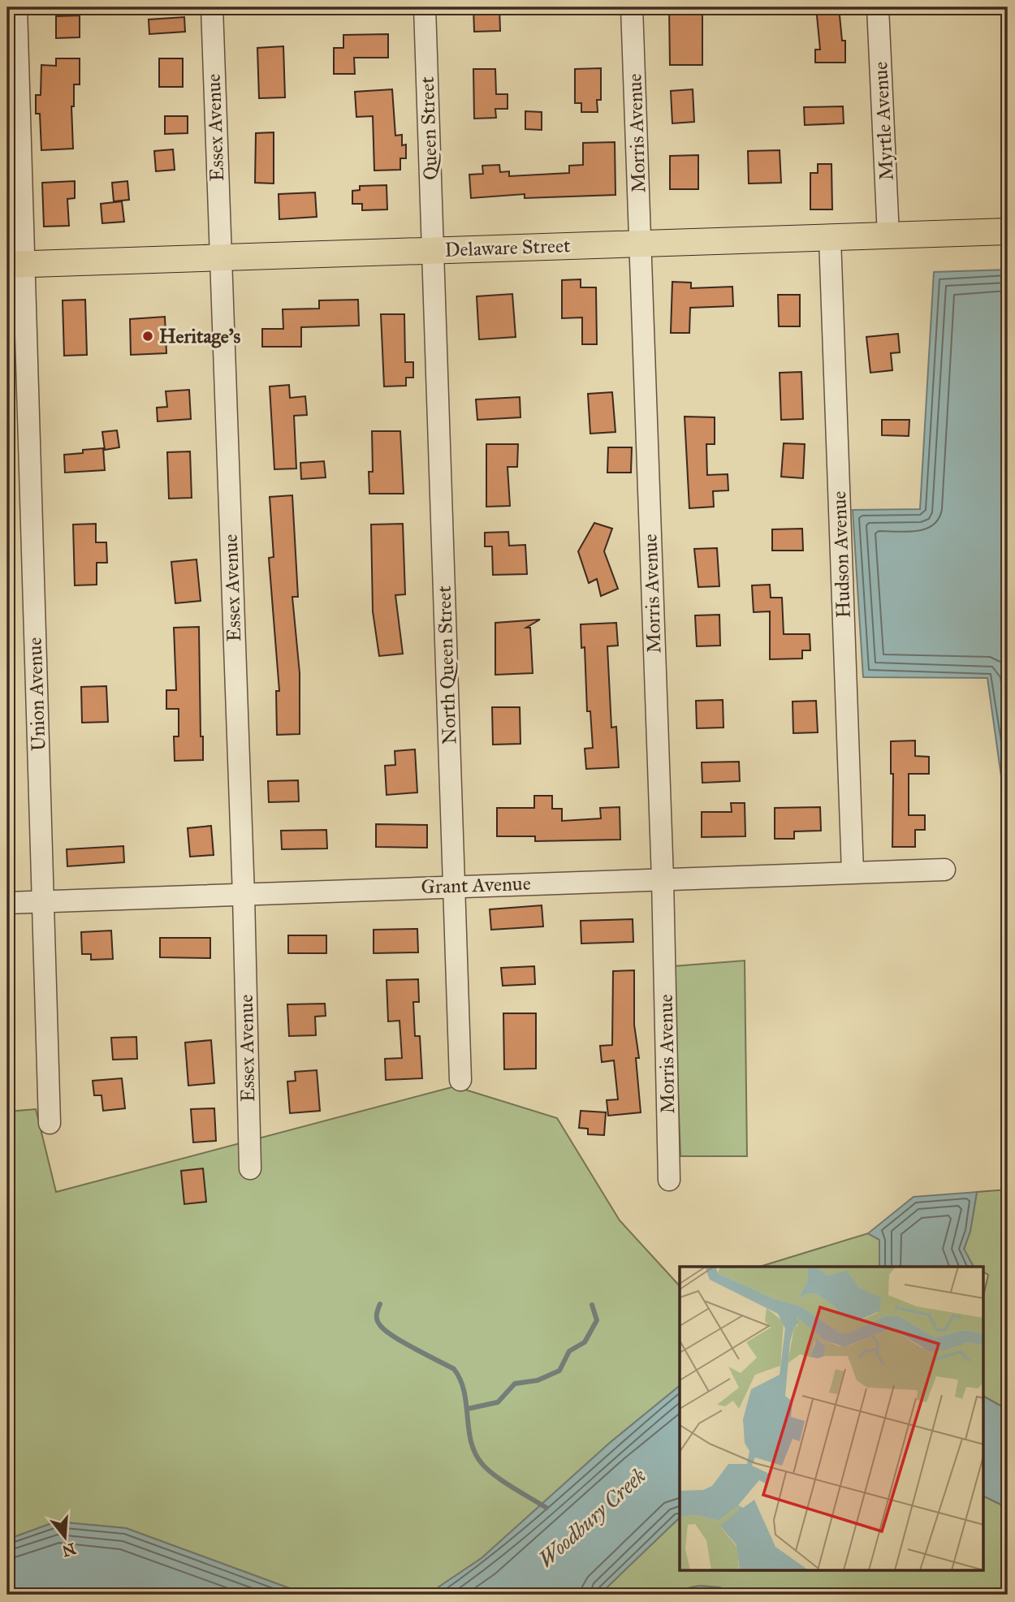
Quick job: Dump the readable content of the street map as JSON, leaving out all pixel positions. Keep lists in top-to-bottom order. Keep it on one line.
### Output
{"streets":{"main road":["Delaware Street"],"street":["Myrtle Avenue","Essex Avenue","Queen Street","Morris Avenue","Hudson Avenue","North Queen Street","Union Avenue","Grant Avenue"]},"crossings":[["Myrtle Avenue","Delaware Street"],["Essex Avenue","Delaware Street"],["Essex Avenue","Grant Avenue"],["Queen Street","Delaware Street"],["Queen Street","North Queen Street"],["Morris Avenue","Delaware Street"],["Morris Avenue","Grant Avenue"],["Delaware Street","Hudson Avenue"],["Delaware Street","North Queen Street"],["Delaware Street","Union Avenue"],["Hudson Avenue","Grant Avenue"],["North Queen Street","Grant Avenue"],["Union Avenue","Grant Avenue"]],"water":["Woodbury Creek"],"places":["Heritage's"],"north":"bottom"}
